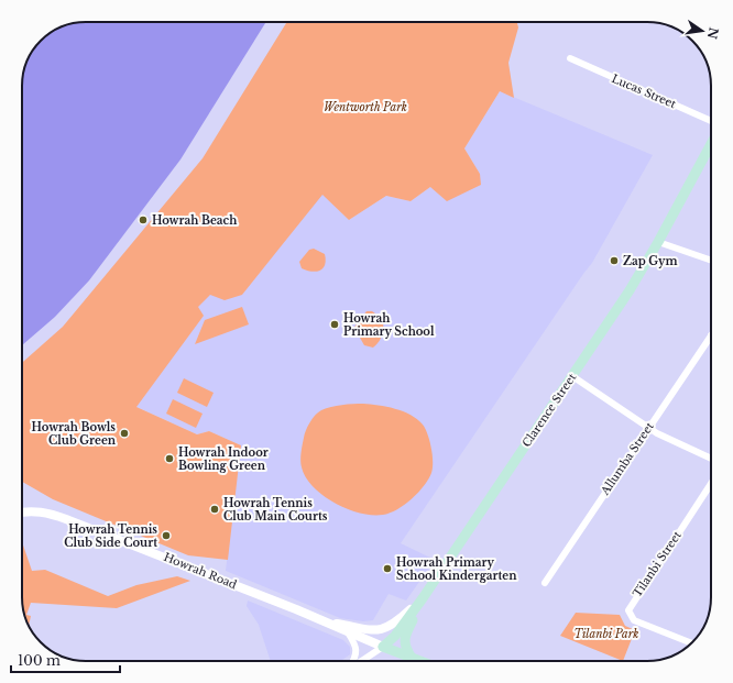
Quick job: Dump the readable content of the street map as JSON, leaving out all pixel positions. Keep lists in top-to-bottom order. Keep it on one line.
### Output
{"streets":{"main road":["Clarence Street"],"street":["Lucas Street","Allumba Street","Tilanbi Street","Howrah Road"]},"crossings":[["Clarence Street","Howrah Road"]],"parks":["Wentworth Park","Tilanbi Park"],"places":["Howrah Beach","Zap Gym","Howrah Primary School","Howrah Bowls Club Green","Howrah Indoor Bowling Green","Howrah Tennis Club Main Courts","Howrah Tennis Club Side Court","Howrah Primary School Kindergarten"],"scale_bar":"100 m","north":"right"}
